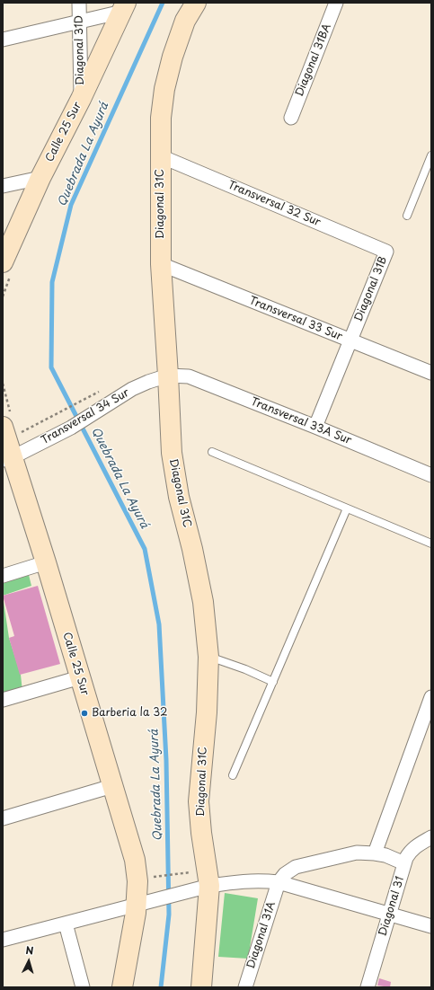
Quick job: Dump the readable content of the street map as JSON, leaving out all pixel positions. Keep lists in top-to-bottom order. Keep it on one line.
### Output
{"streets":{"main road":["Calle 25 Sur","Diagonal 31C"],"street":["Diagonal 31D","Diagonal 31BA","Transversal 32 Sur","Diagonal 31B","Transversal 33 Sur","Transversal 34 Sur","Transversal 33A Sur","Diagonal 31","Diagonal 31A"]},"crossings":[["Diagonal 31D","Calle 25 Sur"],["Calle 25 Sur","Transversal 34 Sur"],["Diagonal 31C","Transversal 32 Sur"],["Diagonal 31C","Transversal 33 Sur"],["Diagonal 31C","Transversal 34 Sur"],["Diagonal 31C","Transversal 33A Sur"],["Transversal 32 Sur","Diagonal 31B"],["Diagonal 31B","Transversal 33 Sur"],["Diagonal 31B","Transversal 33A Sur"],["Transversal 34 Sur","Transversal 33A Sur"]],"water":["Quebrada La Ayurá"],"places":["Barberia la 32"],"north":"top"}
